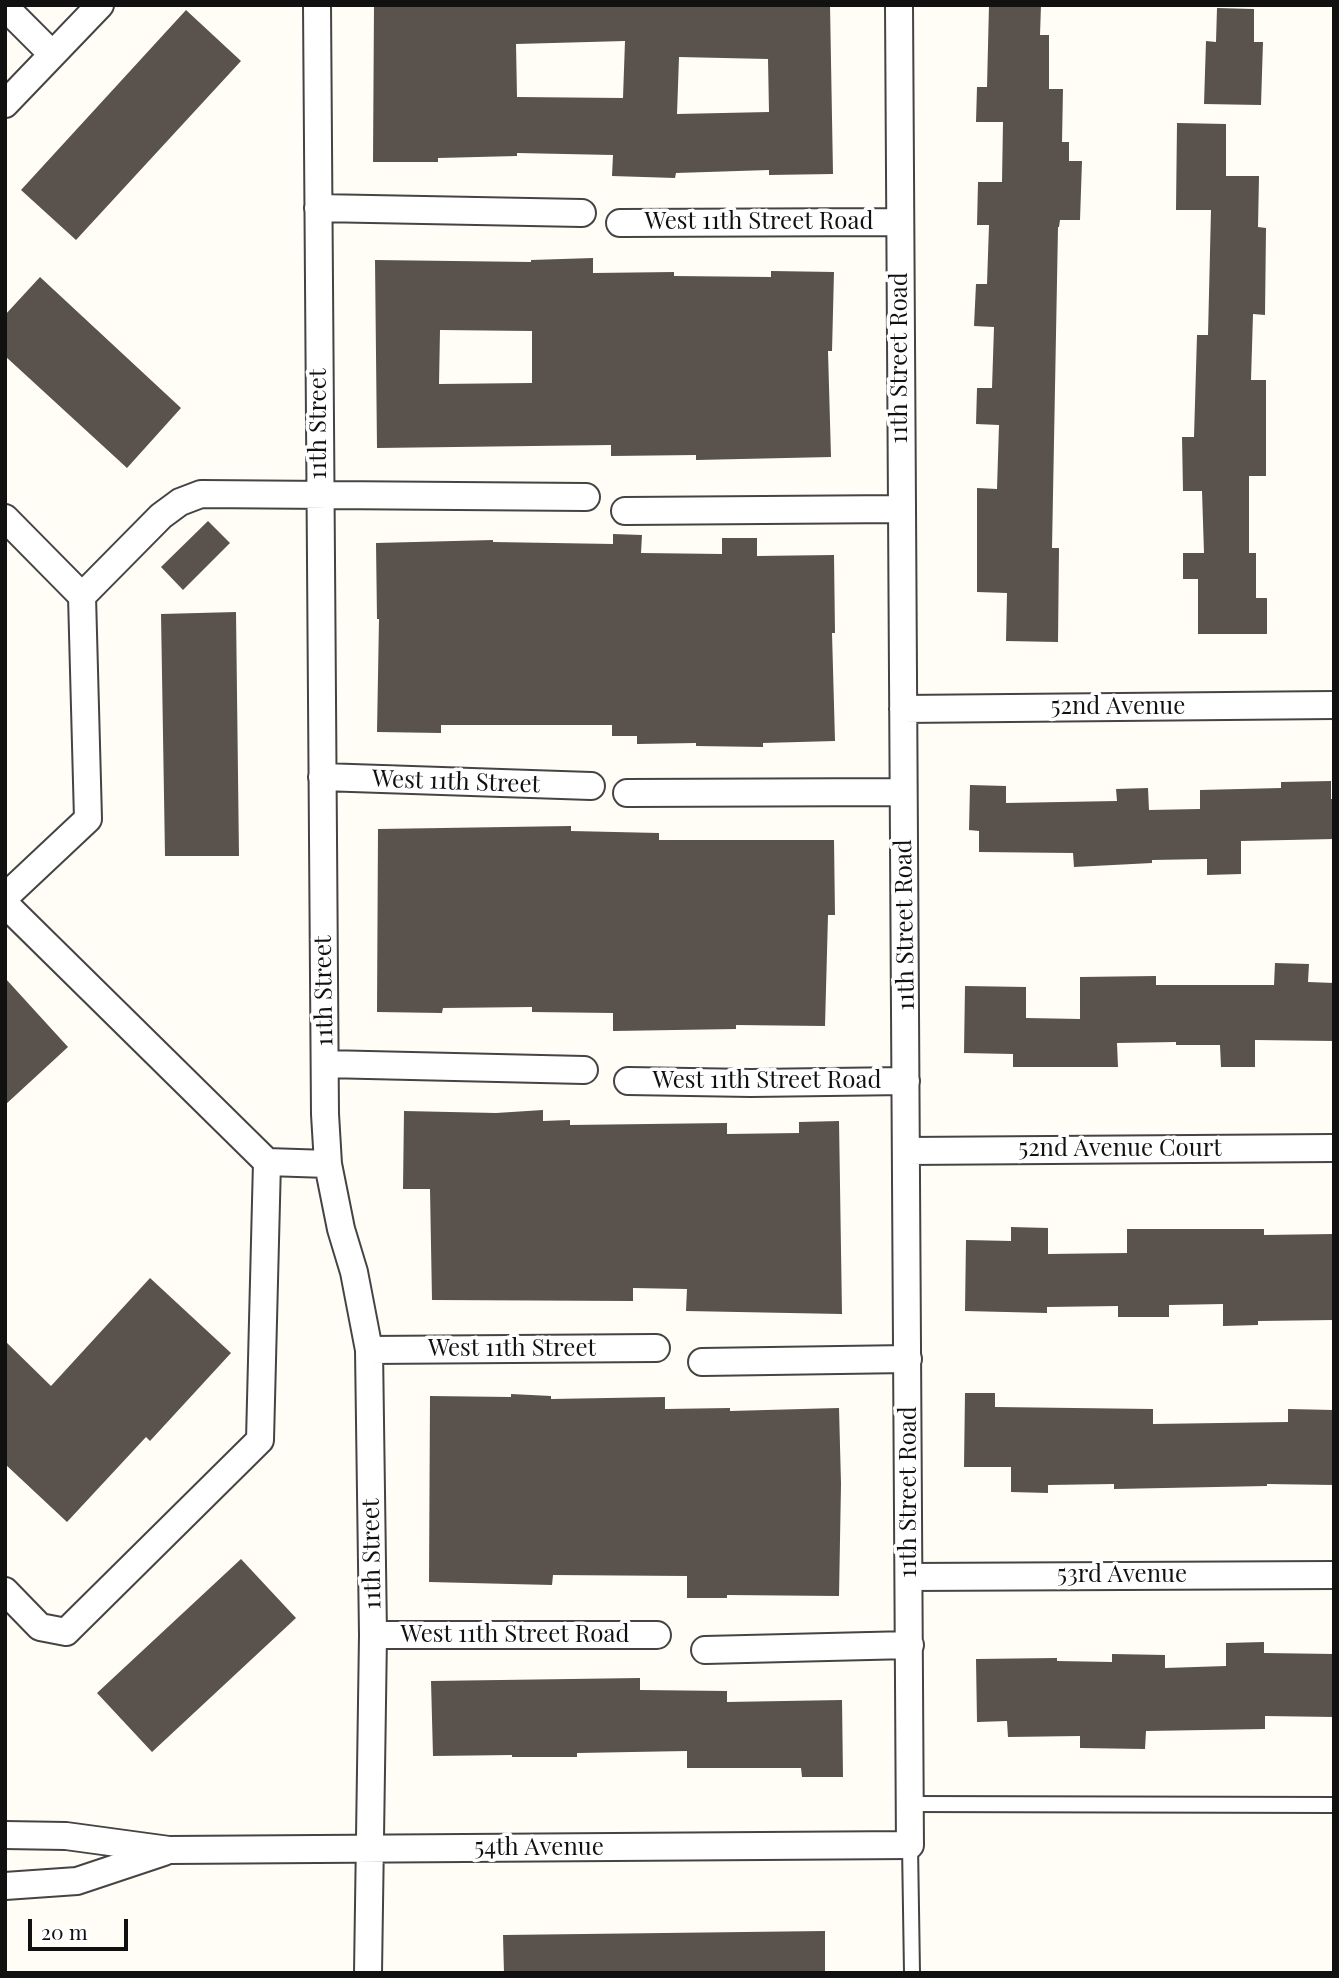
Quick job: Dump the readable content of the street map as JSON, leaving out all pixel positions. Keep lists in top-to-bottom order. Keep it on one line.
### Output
{"streets":{"street":["West 11th Street Road","11th Street Road","11th Street","52nd Avenue","West 11th Street","52nd Avenue Court","53rd Avenue","54th Avenue"]},"crossings":[["West 11th Street Road","11th Street Road"],["West 11th Street Road","11th Street"],["11th Street Road","52nd Avenue"],["11th Street Road","52nd Avenue Court"],["11th Street Road","53rd Avenue"],["11th Street Road","54th Avenue"],["11th Street","West 11th Street"],["11th Street","54th Avenue"]],"scale_bar":"20 m"}
